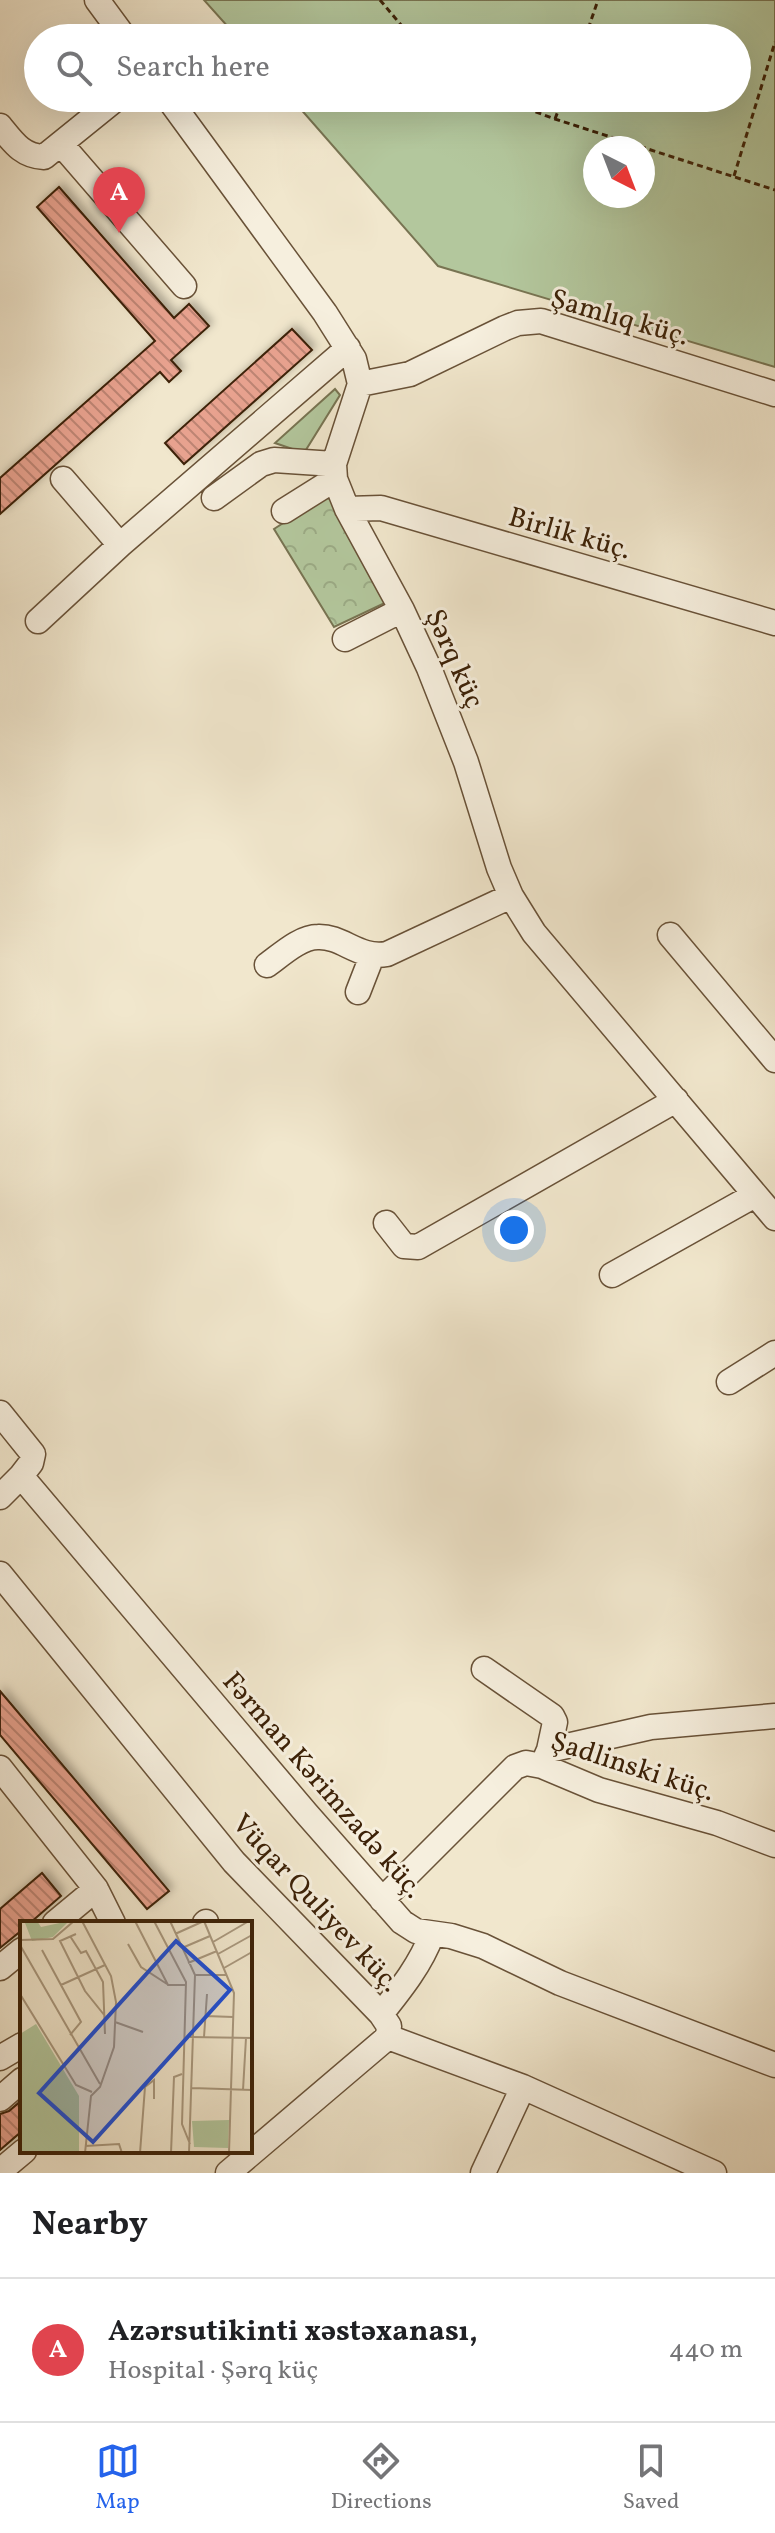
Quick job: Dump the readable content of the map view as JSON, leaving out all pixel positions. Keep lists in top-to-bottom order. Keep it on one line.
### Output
{"streets":{"street":["Şamlıq küç.","Birlik küç.","Şərq küç","Şadlinski küç.","Fərman Kərimzadə küç.","Vüqar Quliyev küç."]},"crossings":[["Birlik küç.","Şərq küç"],["Şadlinski küç.","Fərman Kərimzadə küç."]],"north":"bottom right","page":{"search":"Search here","pins":"A","heading":"Nearby","list":[{"mark":"A","name":"Azərsutikinti xəstəxanası,","note":"Hospital · Şərq küç","value":"440 m"}],"nav":["Map","Directions","Saved"]}}
